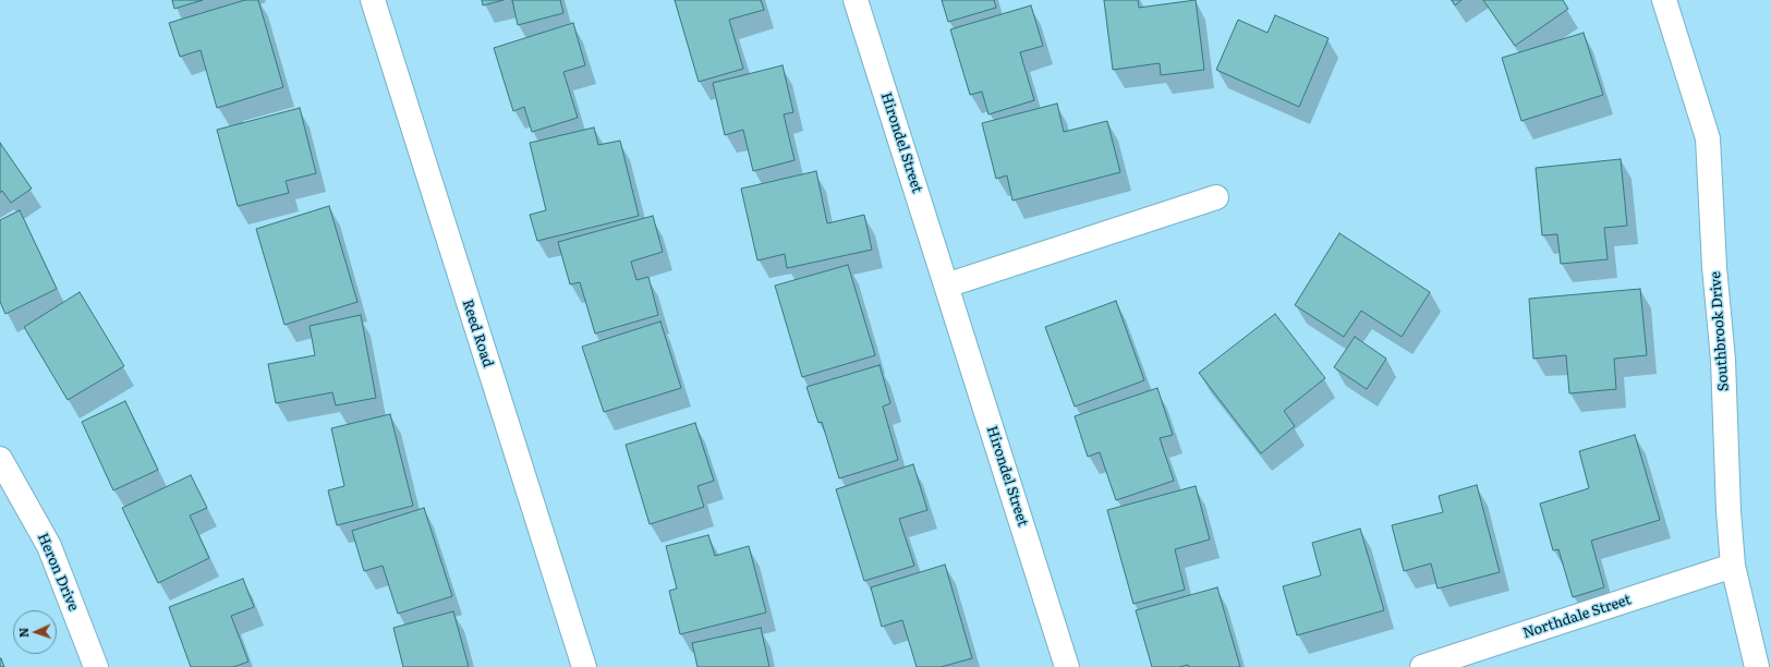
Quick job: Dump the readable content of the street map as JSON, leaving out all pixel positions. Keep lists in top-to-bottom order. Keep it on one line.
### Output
{"streets":{"street":["Hirondel Street","Southbrook Drive","Reed Road","Heron Drive","Northdale Street"]},"crossings":[["Southbrook Drive","Northdale Street"]],"north":"left"}
